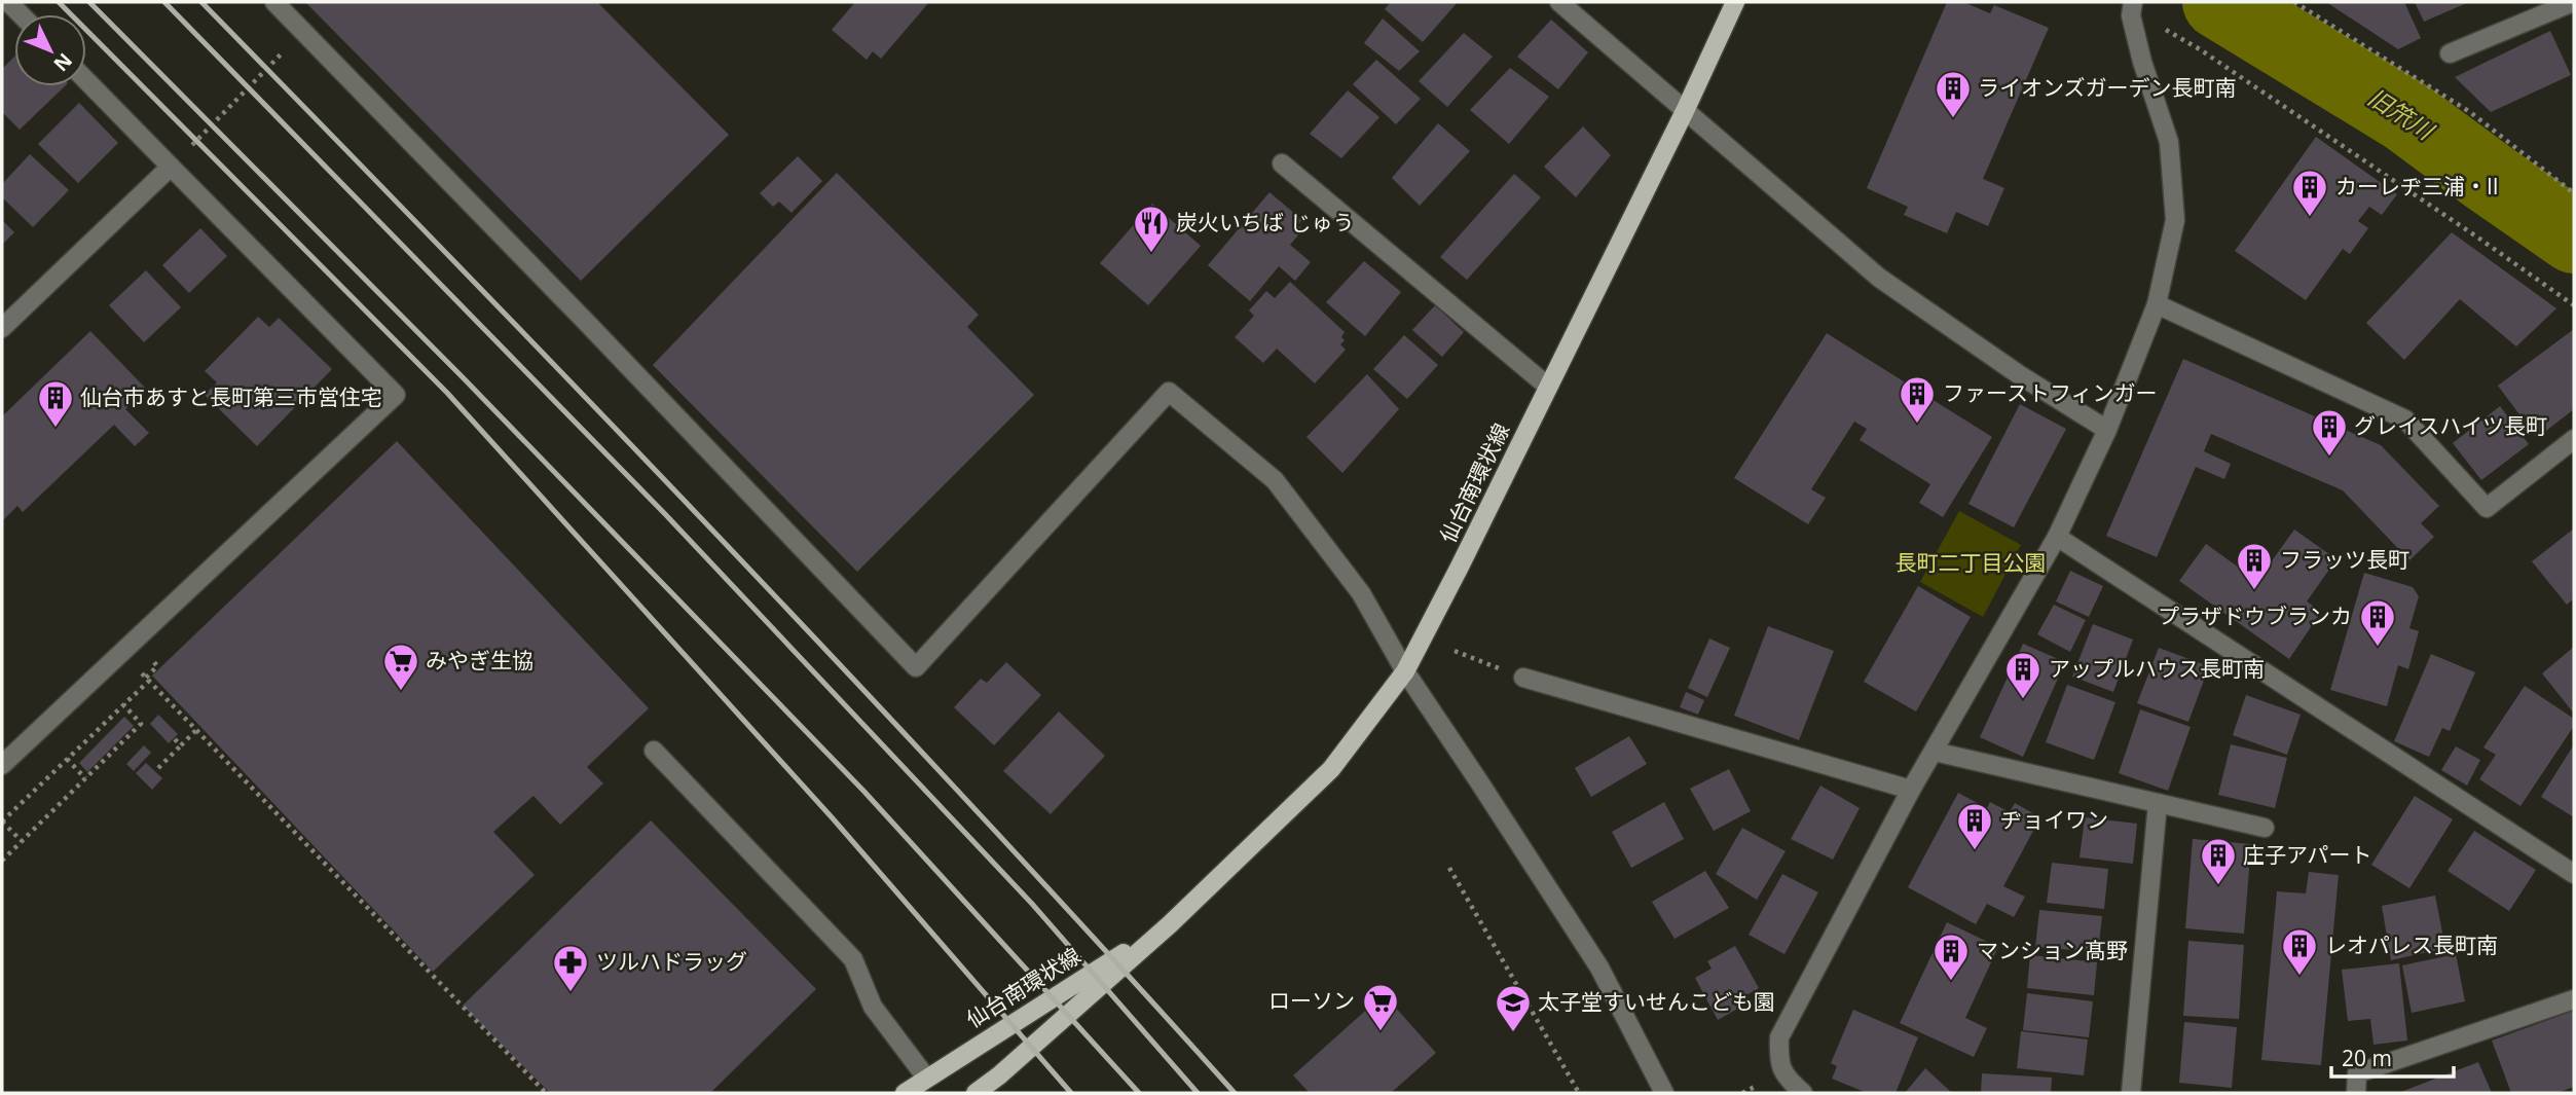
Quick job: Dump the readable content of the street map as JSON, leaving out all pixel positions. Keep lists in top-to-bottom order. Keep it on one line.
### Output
{"streets":{"main road":["仙台南環状線"]},"water":["旧笊川"],"parks":["長町二丁目公園"],"places":{"building":["ライオンズガーデン長町南","カーレヂ三浦・II","ファーストフィンガー","仙台市あすと長町第三市営住宅","グレイスハイツ長町","フラッツ長町","プラザドウブランカ","アップルハウス長町南","ヂョイワン","庄子アパート","レオパレス長町南","マンション髙野"],"restaurant":["炭火いちば じゅう"],"supermarket":["みやぎ生協","ローソン"],"pharmacy":["ツルハドラッグ"],"school or university":["太子堂すいせんこども園"]},"scale_bar":"20 m","north":"bottom right"}
